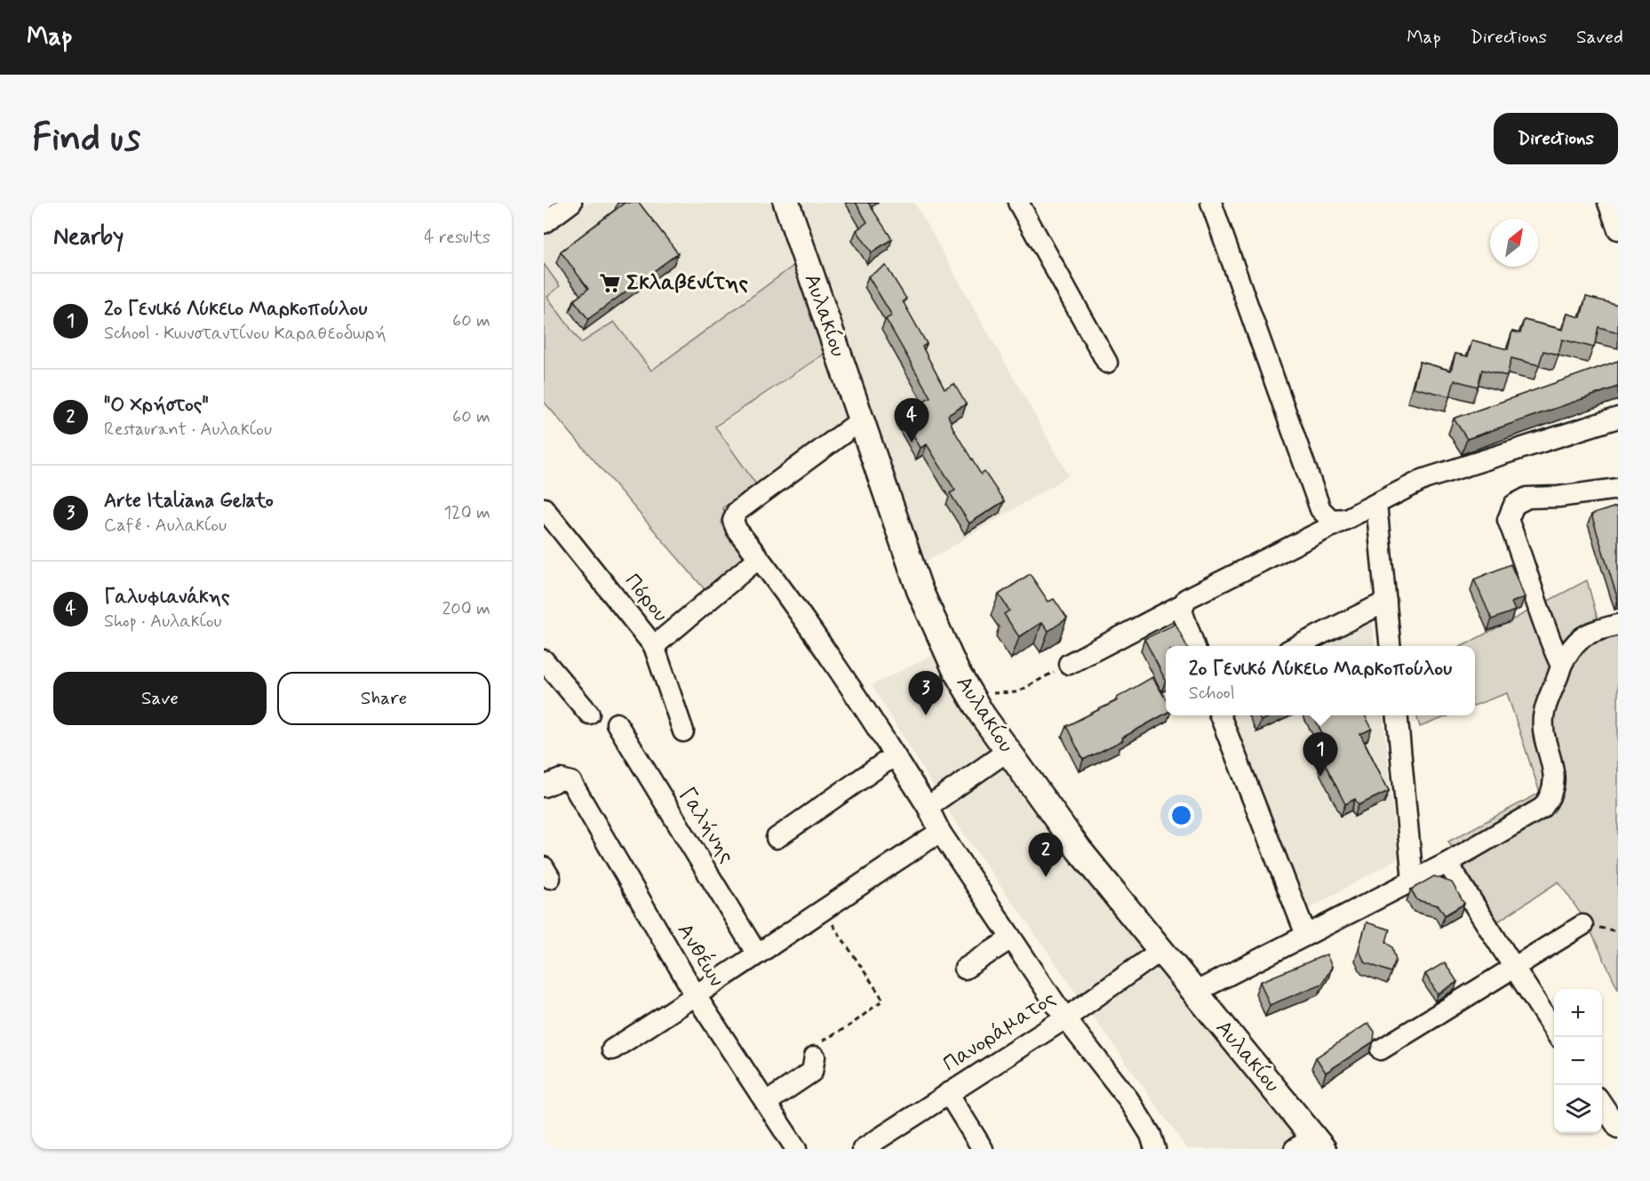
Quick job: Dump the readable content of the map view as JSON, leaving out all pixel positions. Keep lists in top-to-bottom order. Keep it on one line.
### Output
{"streets":{"main road":["Αυλακίου"],"street":["Πόρου","Γαλήνης","Ανθέων","Πανοράματος"]},"crossings":[["Αυλακίου","Πανοράματος"]],"places":{"supermarket":["Σκλαβενίτης"]},"north":"top right","page":{"header":"Map","nav":["Map","Directions","Saved"],"buttons":["Directions",["Save","Share"]],"title":"Find us","heading":["Nearby","4 results"],"list":[{"mark":"1","name":"2ο Γενικό Λύκειο Μαρκοπούλου","note":"School · Κωνσταντίνου Καραθεοδωρή","value":"60 m"},{"mark":"2","name":"\"Ο Χρήστος\"","note":"Restaurant · Αυλακίου","value":"60 m"},{"mark":"3","name":"Arte Italiana Gelato","note":"Café · Αυλακίου","value":"120 m"},{"mark":"4","name":"Γαλυφιανάκης","note":"Shop · Αυλακίου","value":"200 m"}],"pins":["4","3","1","2"],"popup":["2ο Γενικό Λύκειο Μαρκοπούλου","School"],"map_buttons":["+","−"]}}
